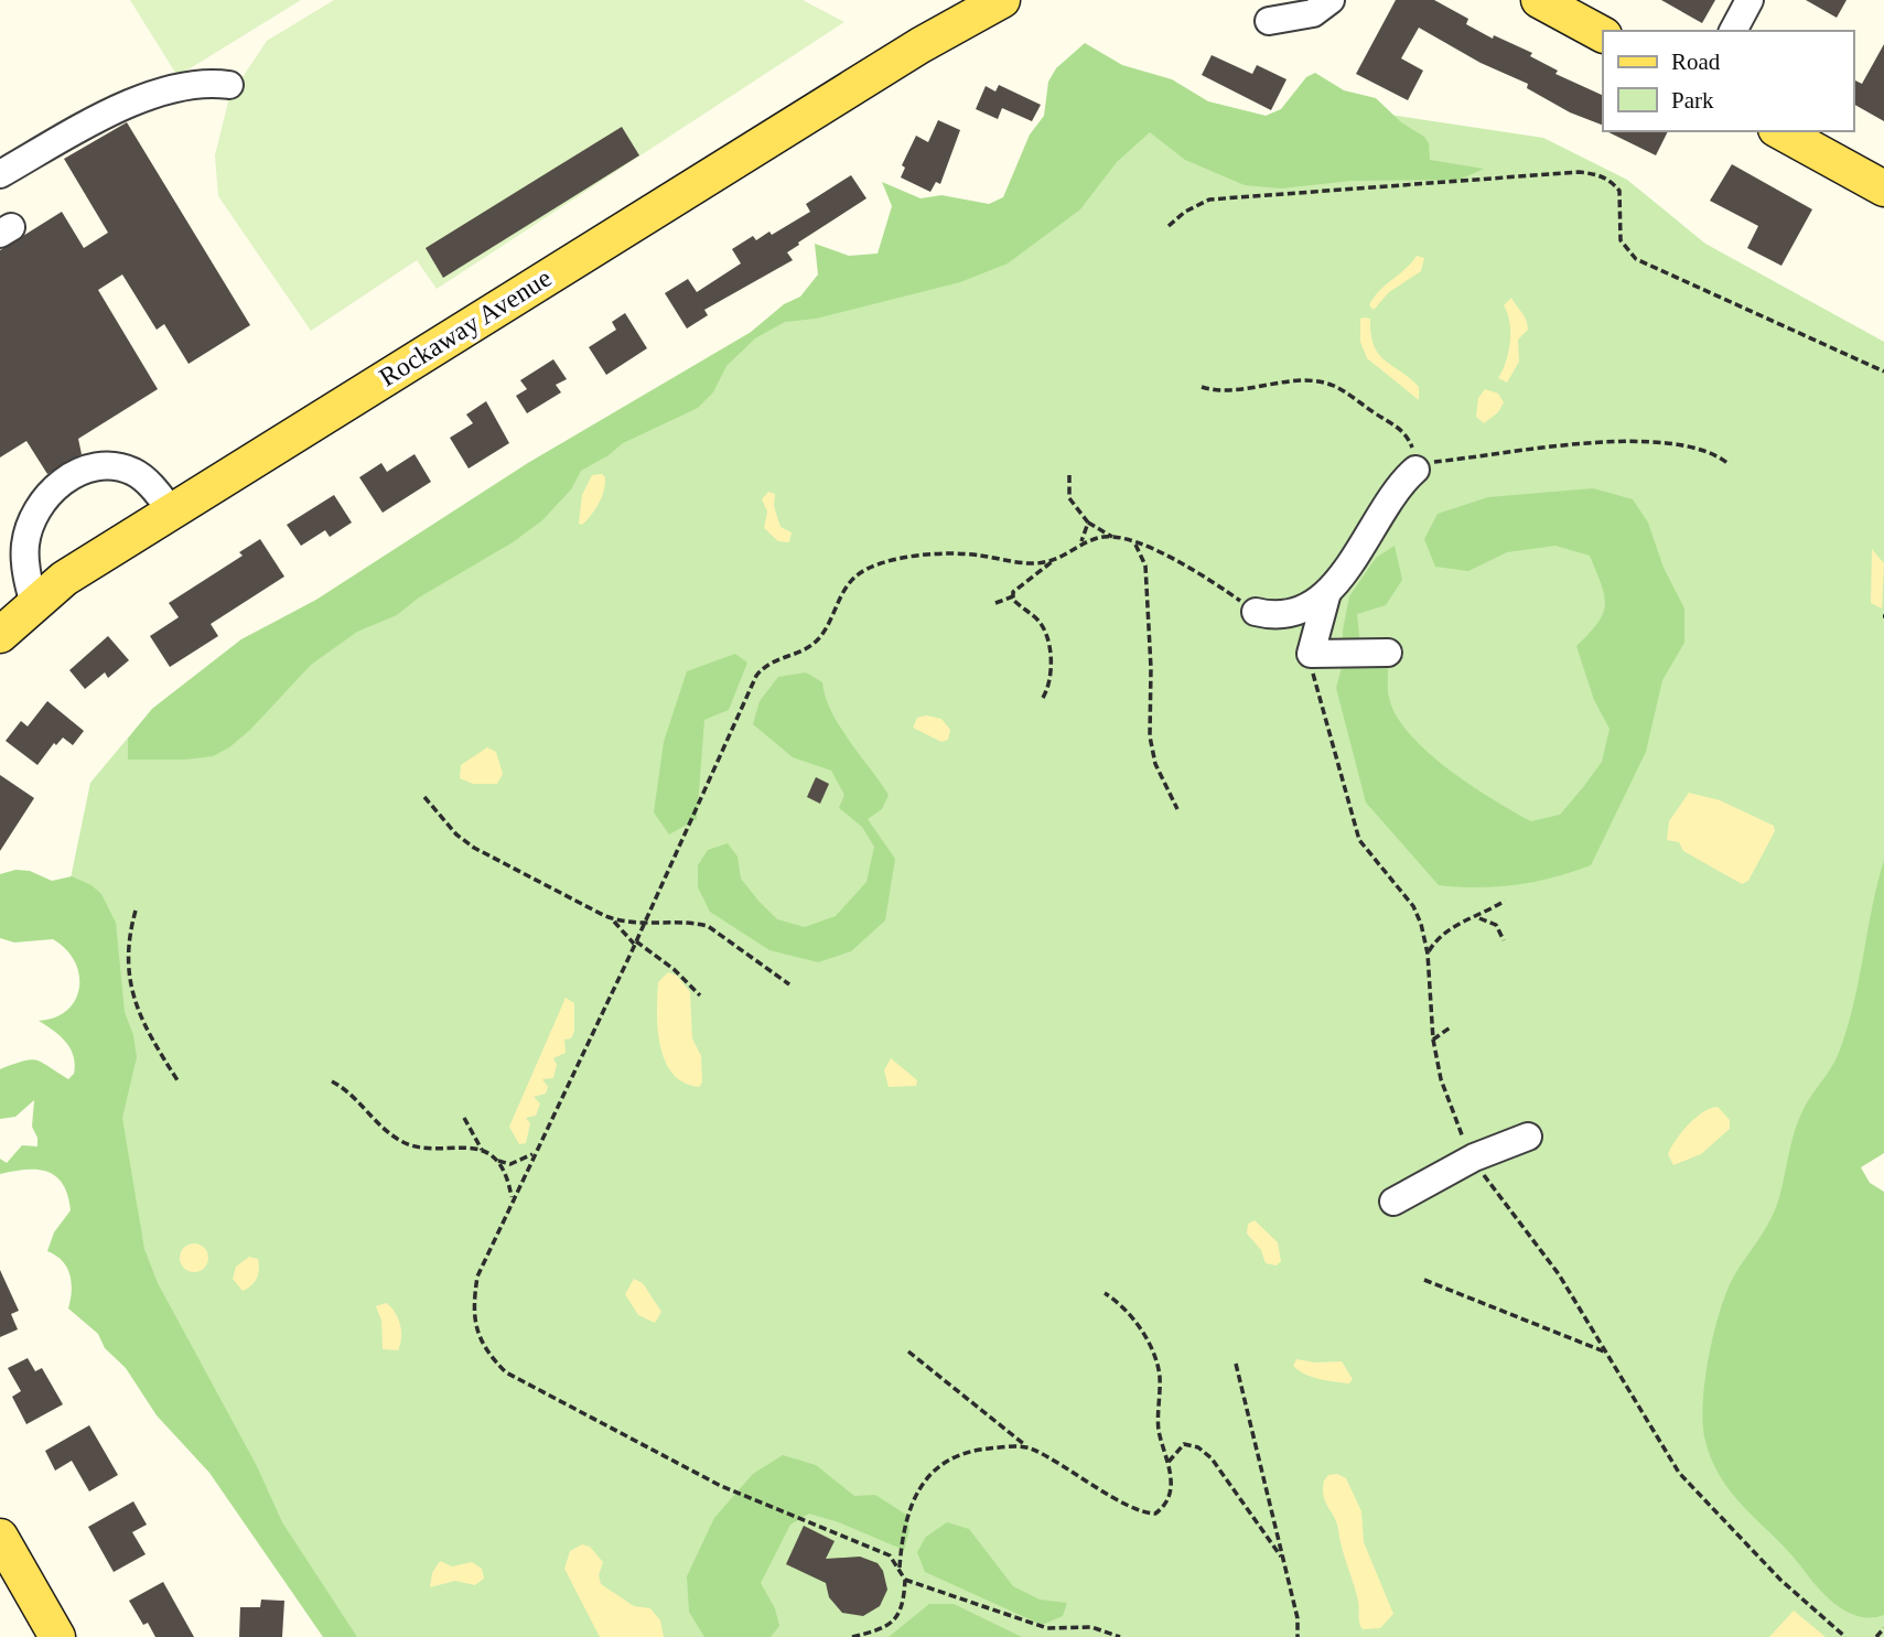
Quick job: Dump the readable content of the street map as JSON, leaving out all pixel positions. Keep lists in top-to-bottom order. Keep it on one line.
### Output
{"streets":{"main road":["Rockaway Avenue"]},"legend":["Road","Park"]}
